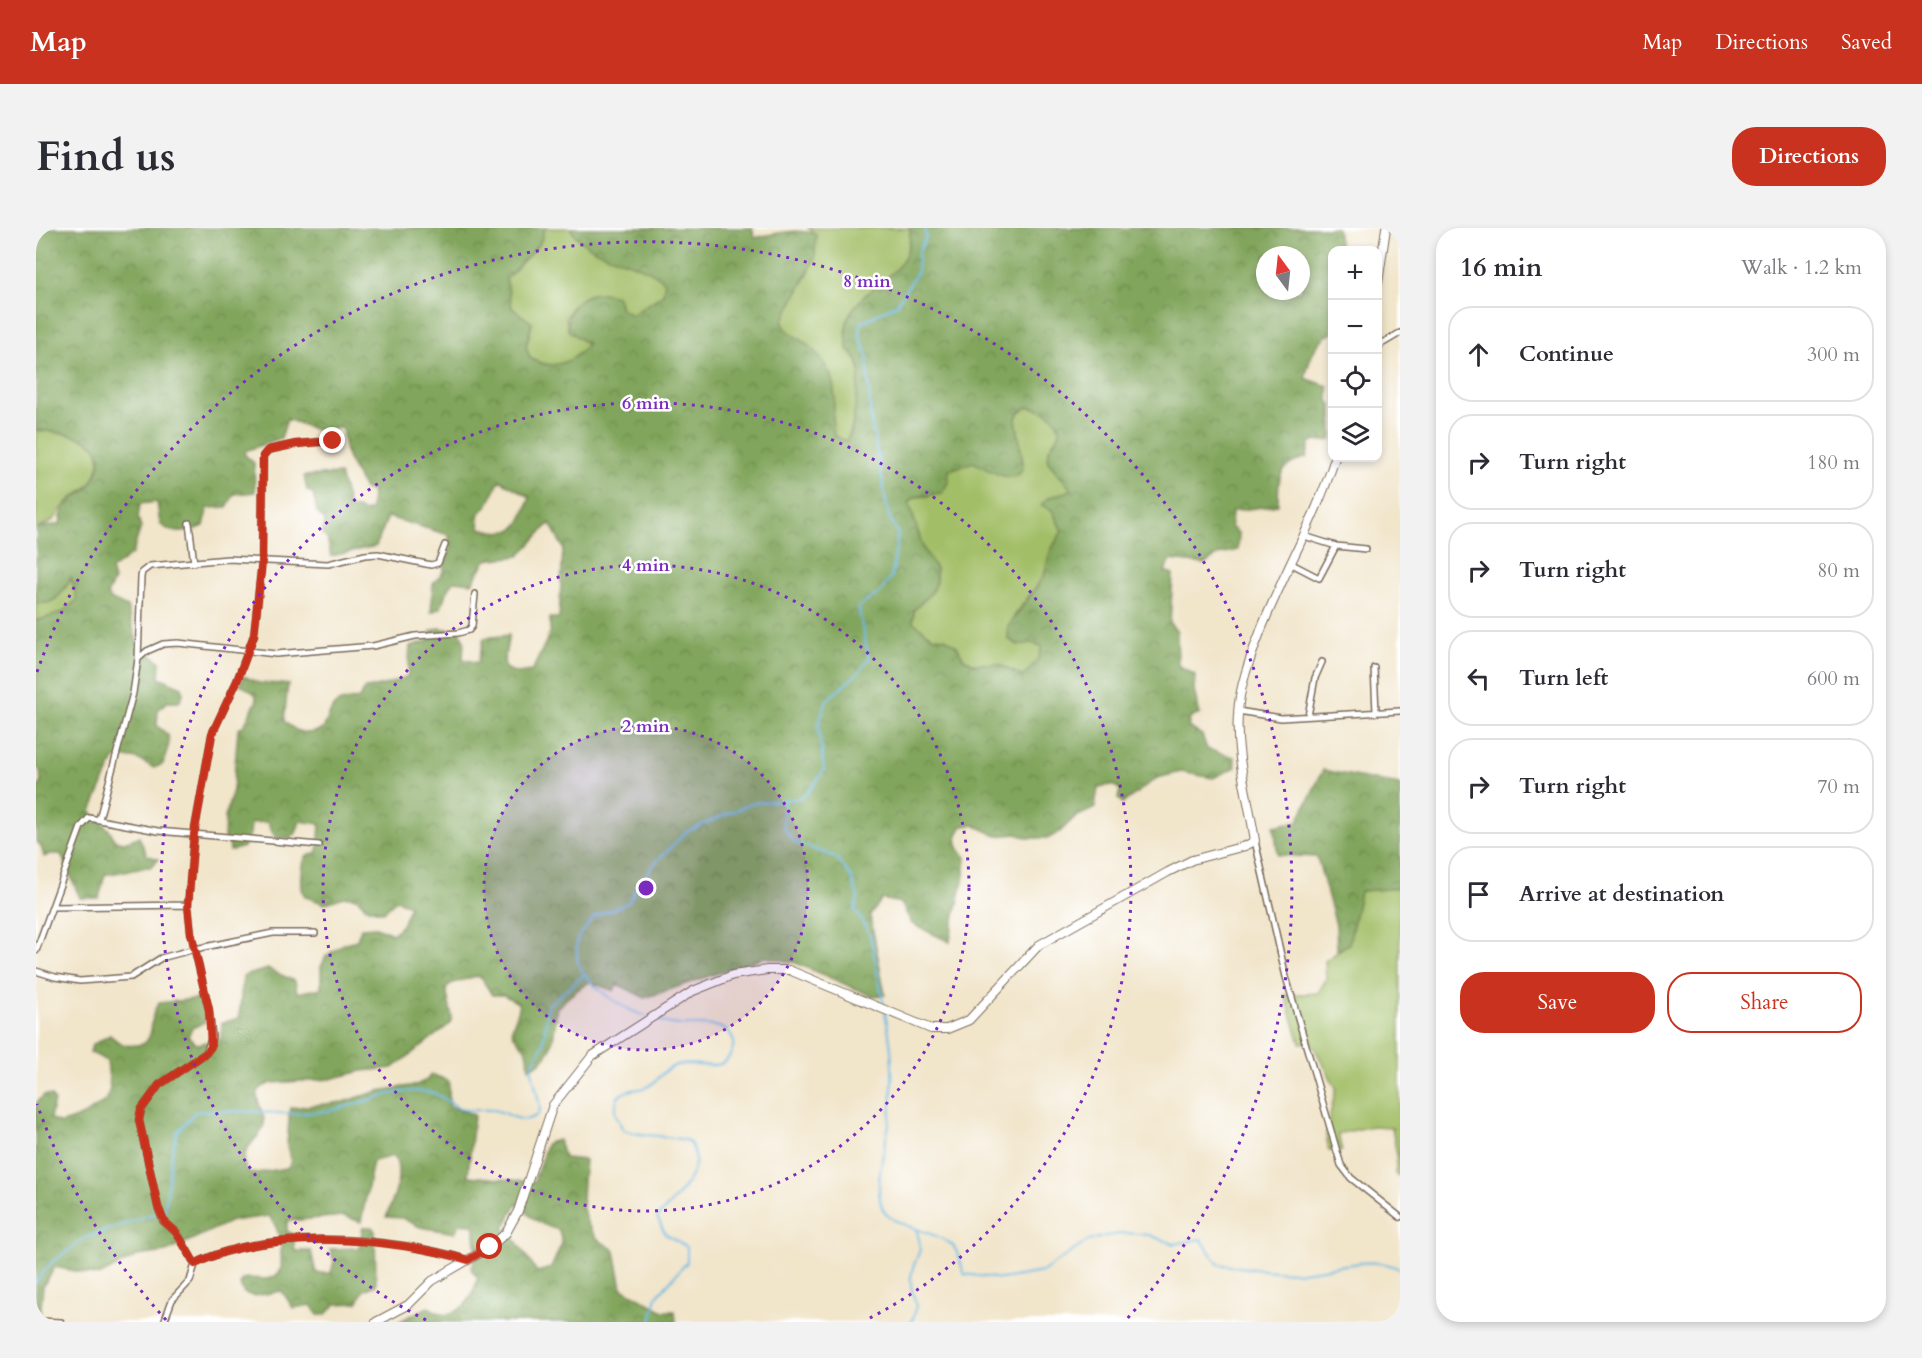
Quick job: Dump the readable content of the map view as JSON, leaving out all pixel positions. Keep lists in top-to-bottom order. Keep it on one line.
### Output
{"north":"top","page":{"header":"Map","nav":["Map","Directions","Saved"],"buttons":["Directions",["Save","Share"]],"title":"Find us","heading":["16 min","Walk · 1.2 km"],"map_buttons":["+","−"],"list":[["Continue","300 m"],["Turn right","180 m"],["Turn right","80 m"],["Turn left","600 m"],["Turn right","70 m"],"Arrive at destination"]},"rings":["8 min","6 min","4 min","2 min"]}
